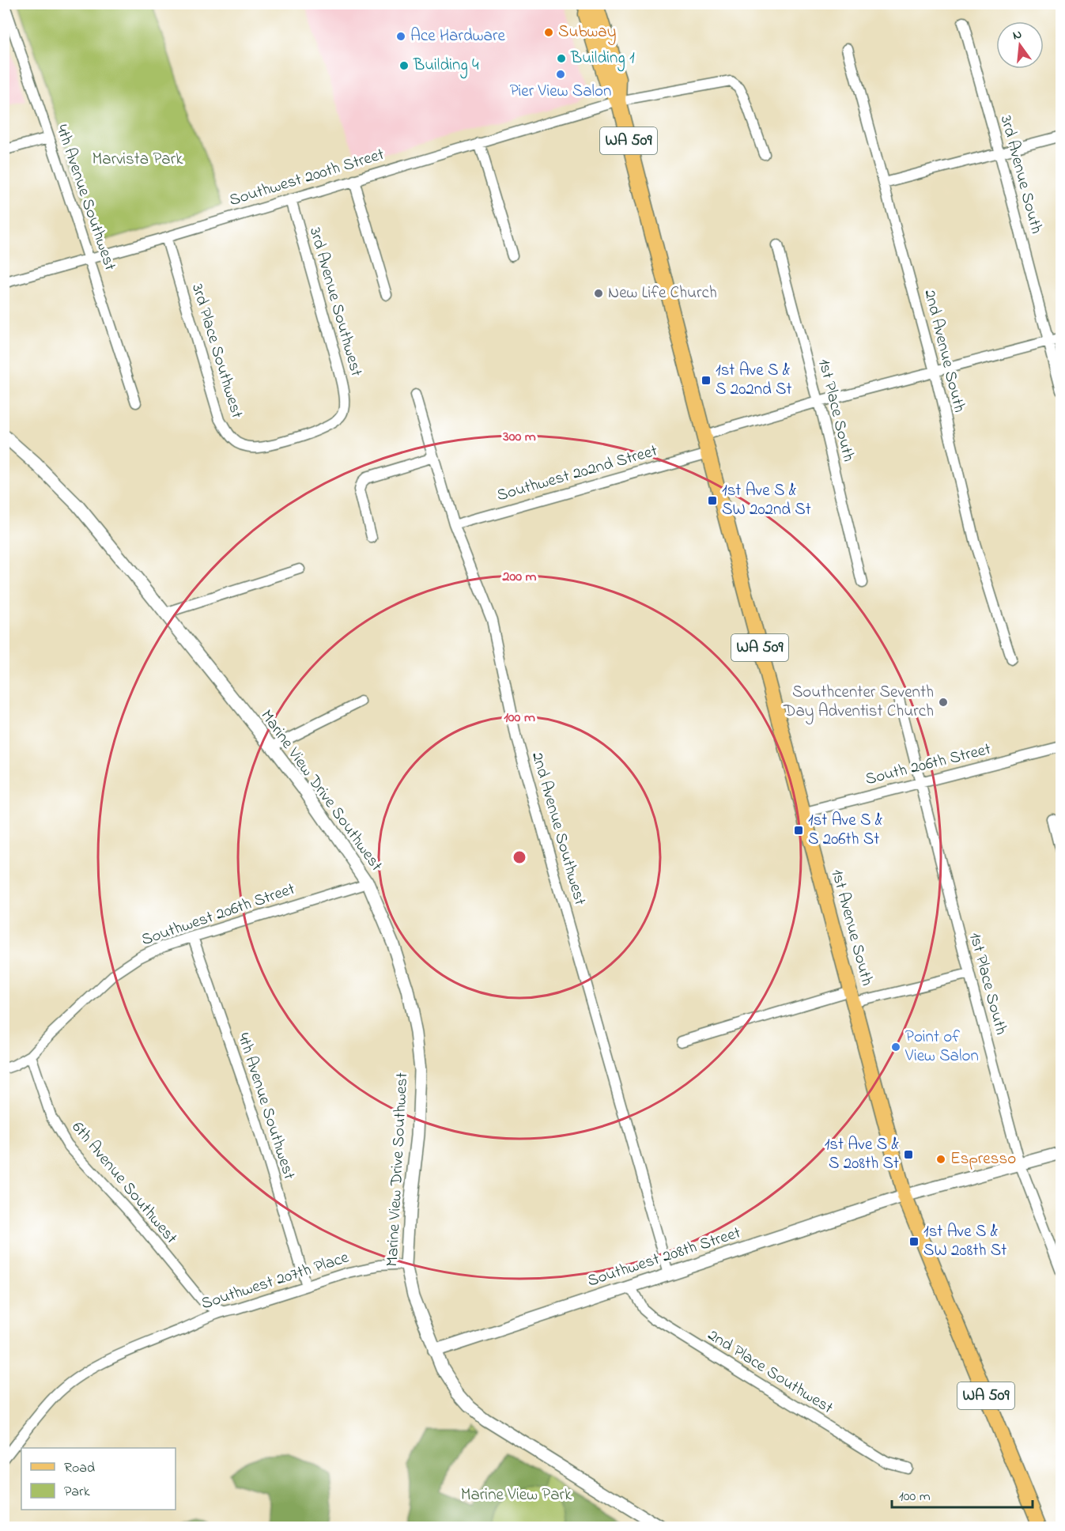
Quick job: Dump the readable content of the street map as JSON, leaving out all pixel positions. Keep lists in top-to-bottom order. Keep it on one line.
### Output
{"streets":{"main road":["WA 509","1st Avenue South"],"street":["3rd Avenue South","Southwest 200th Street","4th Avenue Southwest","3rd Avenue Southwest","3rd Place Southwest","2nd Avenue South","1st Place South","Southwest 202nd Street","South 206th Street","Marine View Drive Southwest","2nd Avenue Southwest","Southwest 206th Street","6th Avenue Southwest","Southwest 208th Street","Southwest 207th Place","2nd Place Southwest"]},"crossings":[["Southwest 200th Street","4th Avenue Southwest"],["Southwest 200th Street","3rd Avenue Southwest"],["Southwest 200th Street","3rd Place Southwest"],["Southwest 200th Street","1st Avenue South"],["4th Avenue Southwest","Southwest 206th Street"],["4th Avenue Southwest","Southwest 207th Place"],["3rd Avenue Southwest","3rd Place Southwest"],["1st Place South","South 206th Street"],["1st Place South","Southwest 208th Street"],["Southwest 202nd Street","2nd Avenue Southwest"],["Southwest 202nd Street","1st Avenue South"],["South 206th Street","1st Avenue South"],["Marine View Drive Southwest","Southwest 206th Street"],["Marine View Drive Southwest","Southwest 208th Street"],["Marine View Drive Southwest","Southwest 207th Place"],["2nd Avenue Southwest","Southwest 208th Street"],["Southwest 206th Street","6th Avenue Southwest"],["1st Avenue South","Southwest 208th Street"],["6th Avenue Southwest","Southwest 207th Place"],["Southwest 208th Street","2nd Place Southwest"]],"parks":["Marvista Park","Marine View Park"],"places":{"other":["Subway","Ace Hardware","Building 1","Building 4","Pier View Salon","New Life Church","Southcenter Seventh Day Adventist Church","Point of View Salon","Espresso"],"transit":["1st Ave S & S 202nd St","1st Ave S & SW 202nd St","1st Ave S & S 206th St","1st Ave S & S 208th St","1st Ave S & SW 208th St"]},"legend":["Road","Park"],"scale_bar":"100 m","north":"top","rings":["300 m","200 m","100 m"]}
